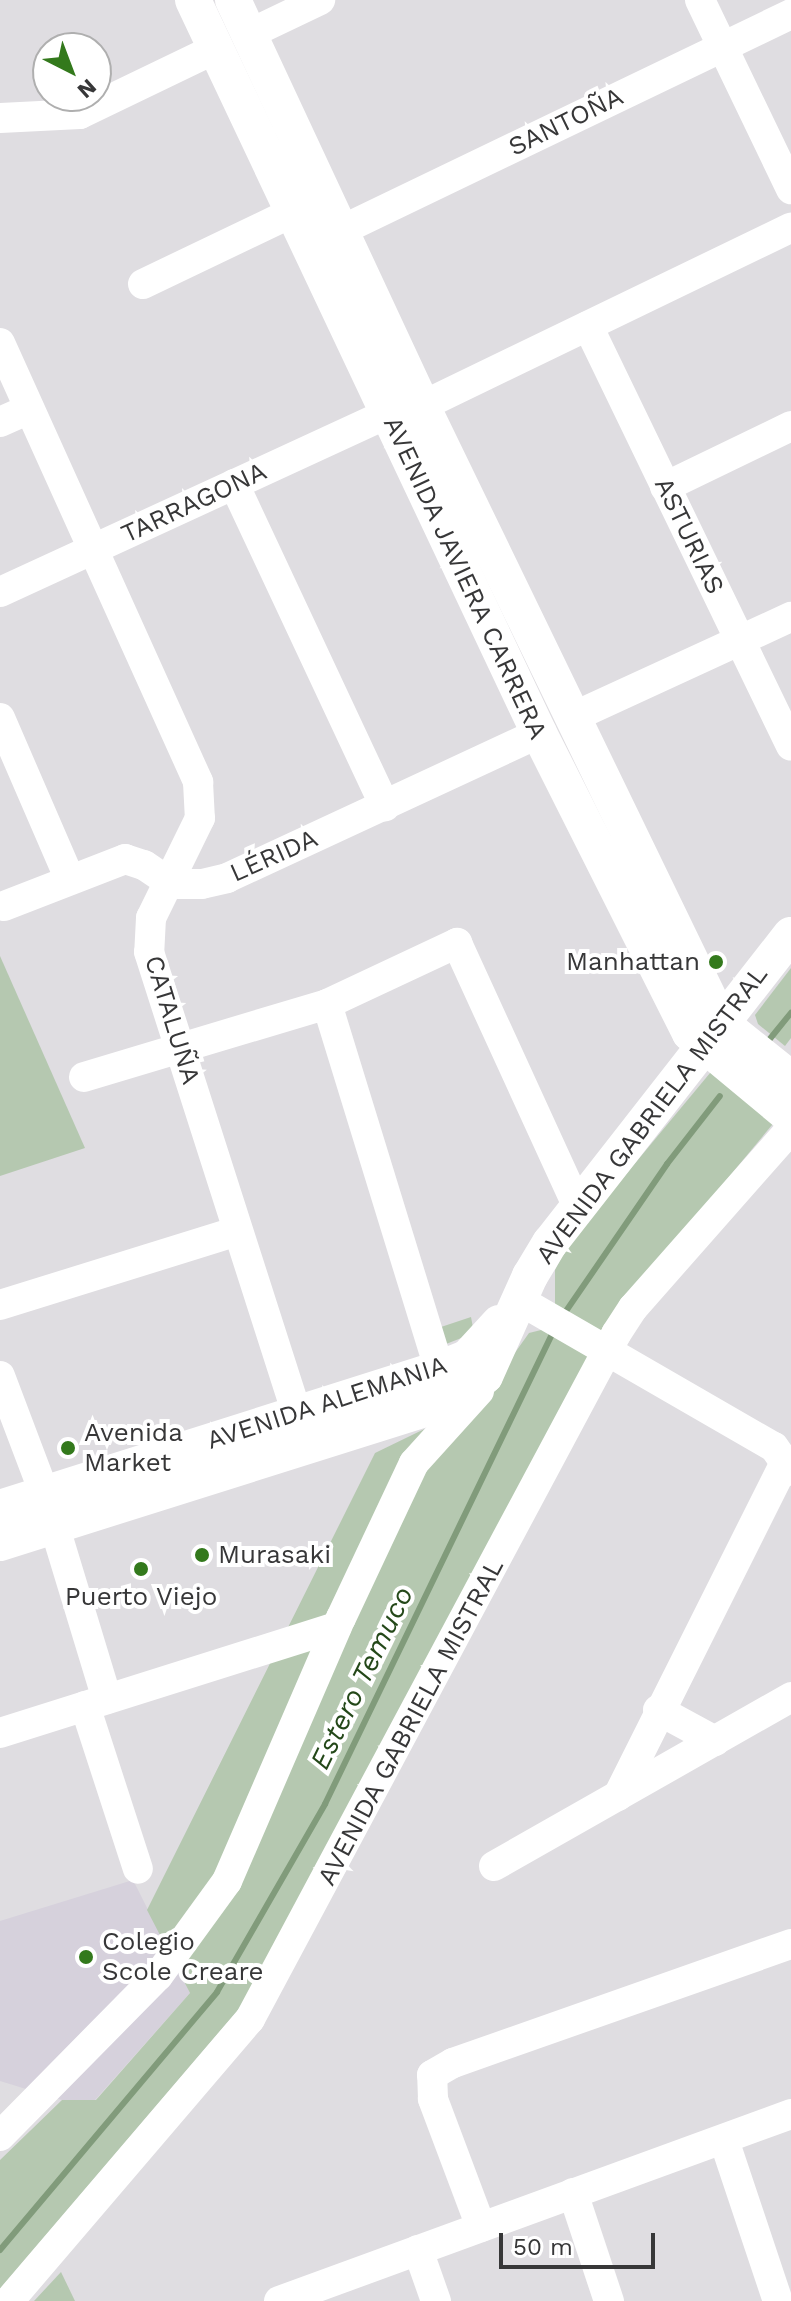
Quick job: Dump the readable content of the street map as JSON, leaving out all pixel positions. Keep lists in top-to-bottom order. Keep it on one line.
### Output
{"streets":{"main road":["AVENIDA JAVIERA CARRERA","AVENIDA GABRIELA MISTRAL","AVENIDA ALEMANIA"],"street":["SANTOÑA","TARRAGONA","ASTURIAS","LÉRIDA","CATALUÑA"]},"crossings":[["SANTOÑA","AVENIDA JAVIERA CARRERA"],["TARRAGONA","AVENIDA JAVIERA CARRERA"],["TARRAGONA","CATALUÑA"],["AVENIDA JAVIERA CARRERA","LÉRIDA"],["AVENIDA JAVIERA CARRERA","AVENIDA GABRIELA MISTRAL"],["LÉRIDA","CATALUÑA"],["CATALUÑA","AVENIDA ALEMANIA"],["AVENIDA GABRIELA MISTRAL","AVENIDA ALEMANIA"]],"water":["Estero Temuco"],"places":["Manhattan","Avenida Market","Murasaki","Puerto Viejo","Colegio Scole Creare"],"scale_bar":"50 m","north":"bottom right"}
